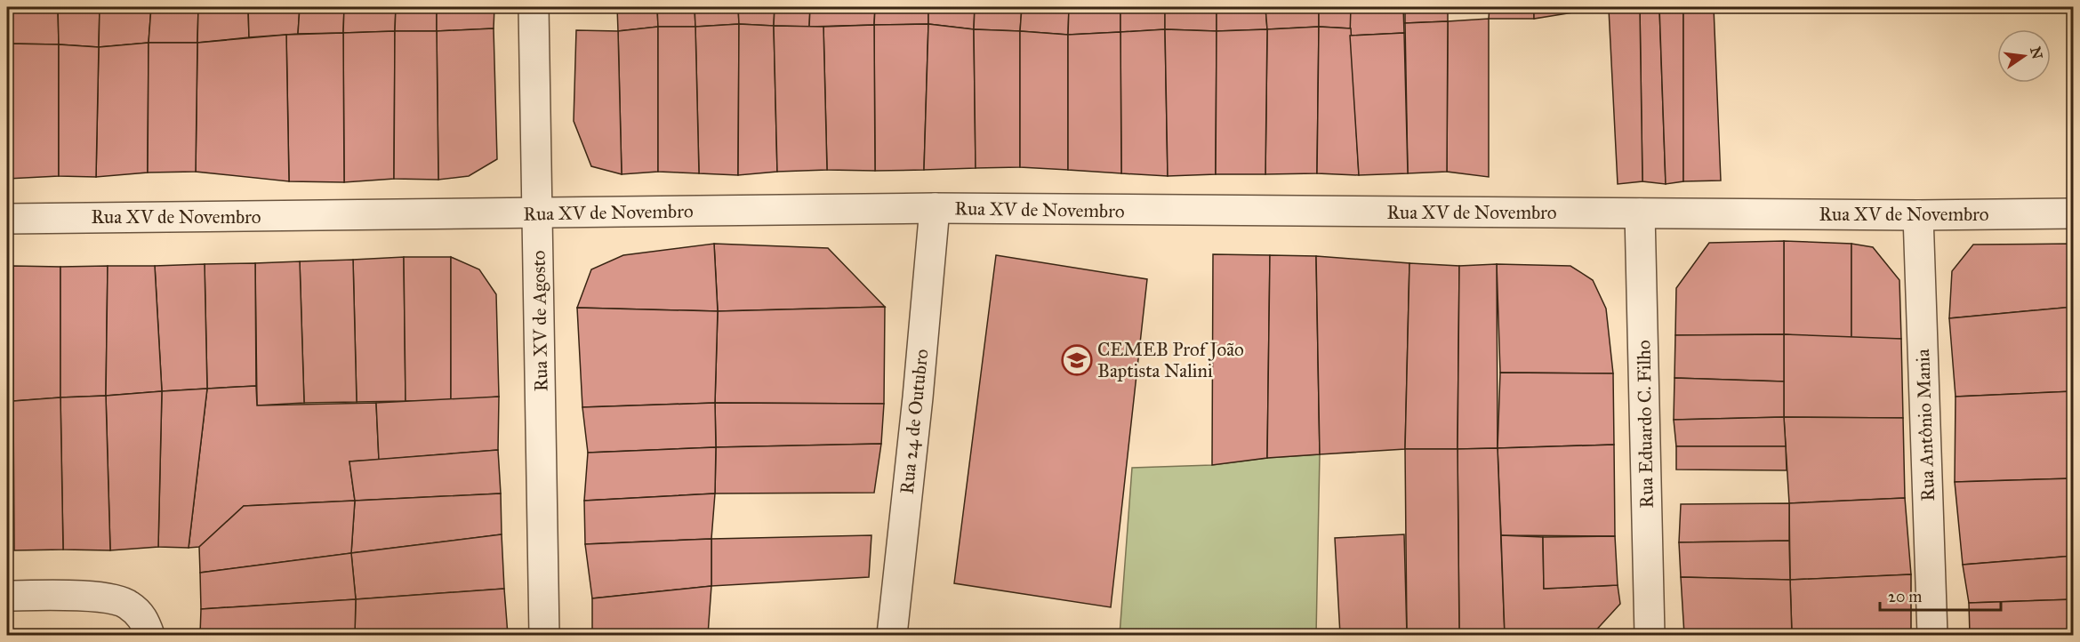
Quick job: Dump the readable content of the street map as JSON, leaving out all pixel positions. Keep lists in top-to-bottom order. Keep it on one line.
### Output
{"streets":{"street":["Rua XV de Novembro","Rua XV de Agosto","Rua 24 de Outubro","Rua Eduardo C. Filho","Rua Antônio Mania"]},"crossings":[["Rua XV de Novembro","Rua XV de Agosto"],["Rua XV de Novembro","Rua 24 de Outubro"],["Rua XV de Novembro","Rua Eduardo C. Filho"],["Rua XV de Novembro","Rua Antônio Mania"]],"places":{"school or university":["CEMEB Prof João Baptista Nalini"]},"scale_bar":"20 m","north":"right"}
